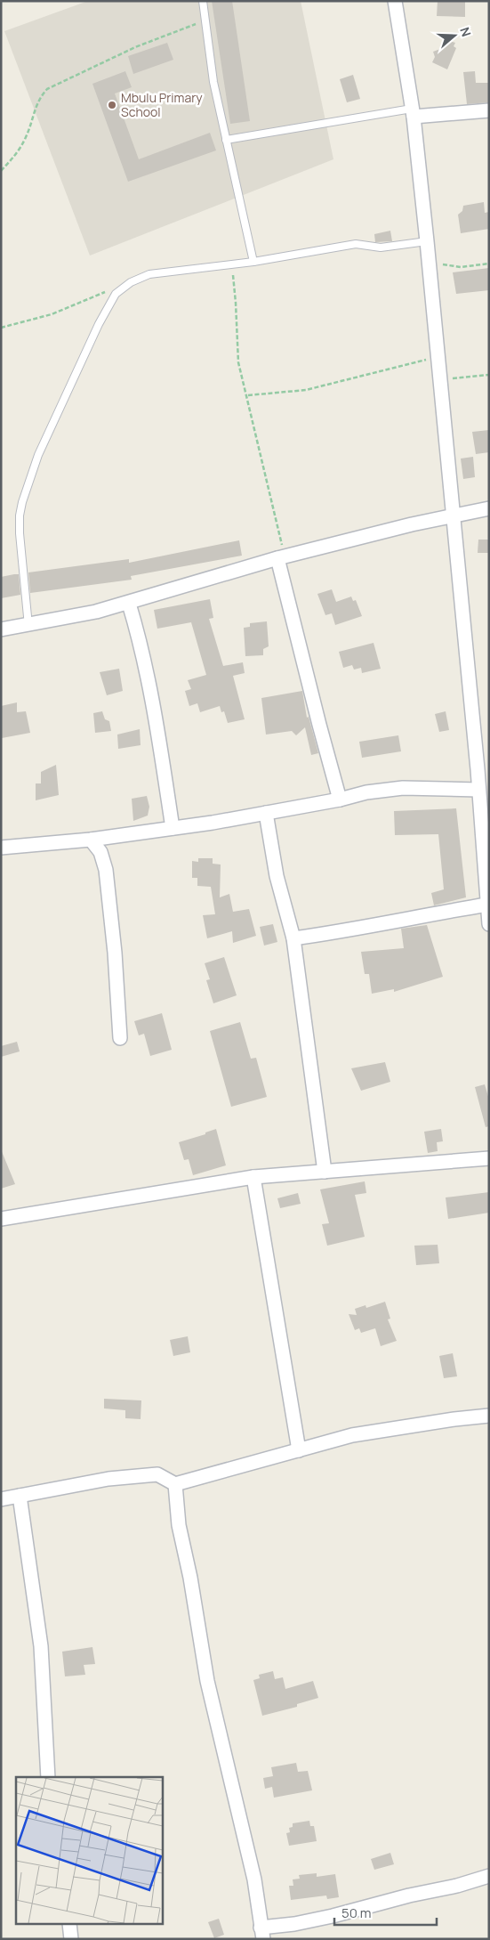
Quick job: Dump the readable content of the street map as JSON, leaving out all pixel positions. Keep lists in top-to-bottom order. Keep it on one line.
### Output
{"places":["Mbulu Primary School"],"scale_bar":"50 m","north":"right"}
